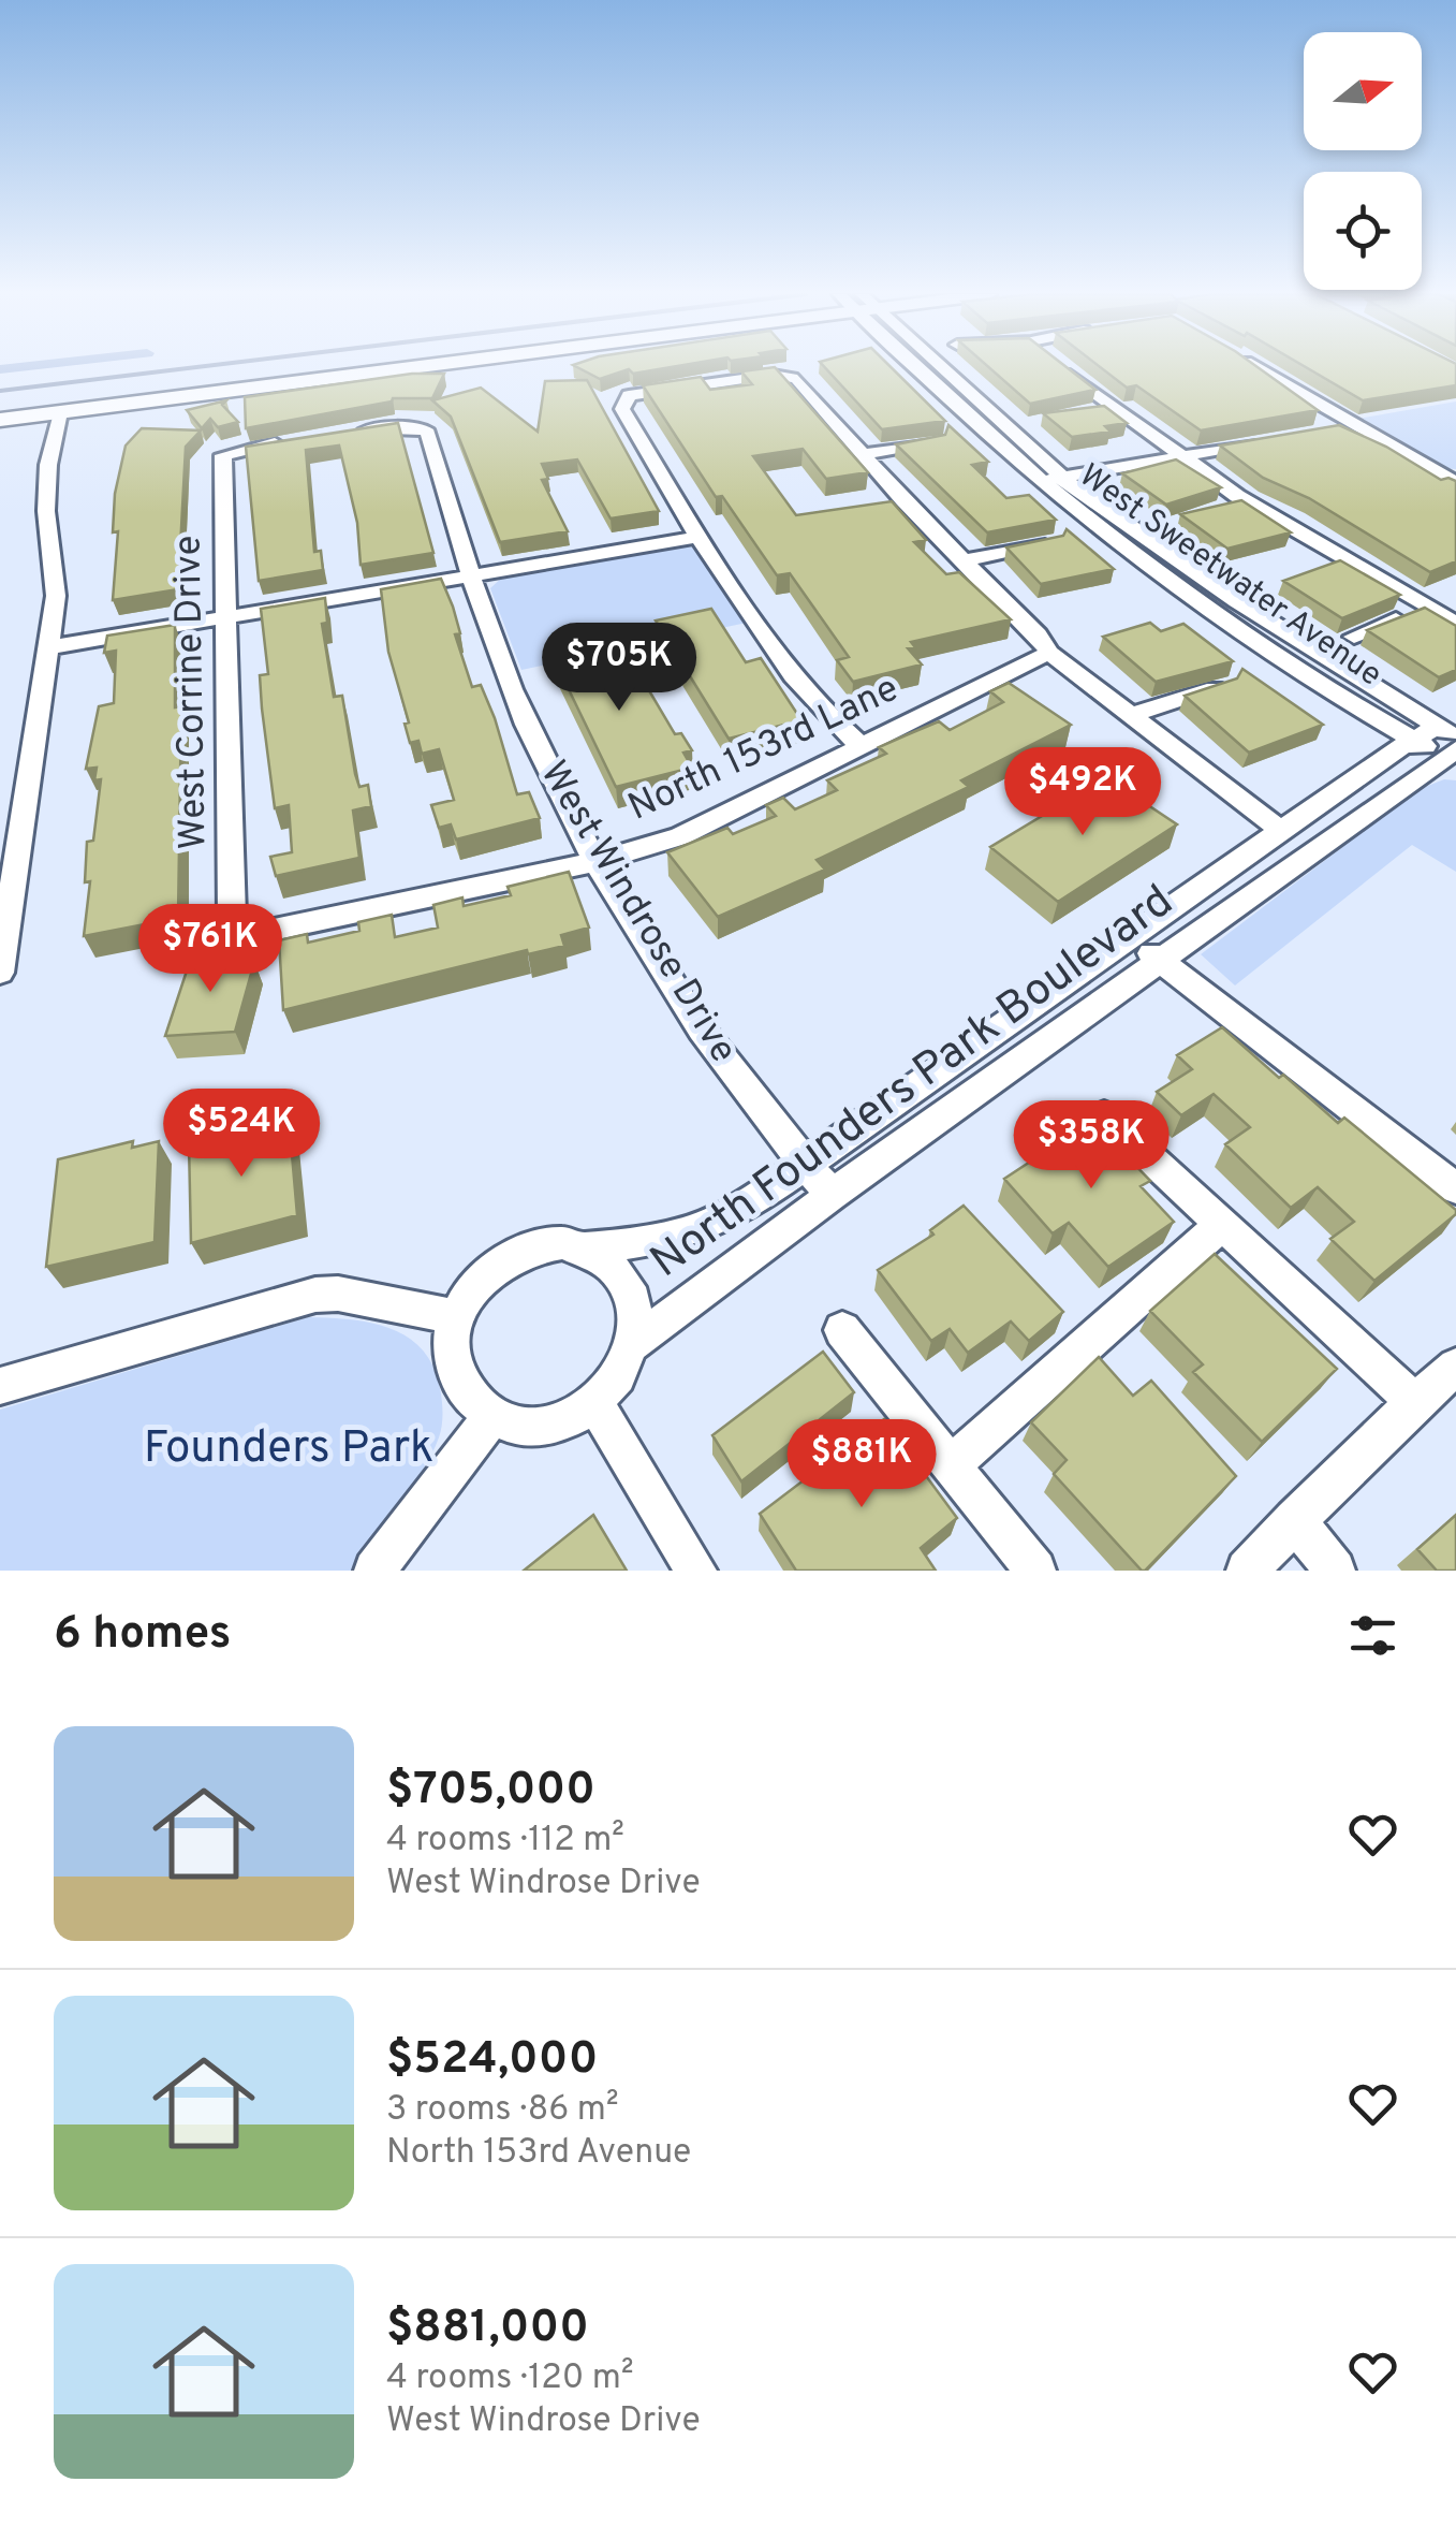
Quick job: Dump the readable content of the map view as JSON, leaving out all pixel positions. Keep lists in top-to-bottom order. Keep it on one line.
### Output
{"streets":{"street":["West Sweetwater Avenue","West Corrine Drive","North 153rd Lane","West Windrose Drive","North Founders Park Boulevard"]},"crossings":[["West Sweetwater Avenue","North Founders Park Boulevard"],["West Corrine Drive","North 153rd Lane"],["North 153rd Lane","West Windrose Drive"],["West Windrose Drive","North Founders Park Boulevard"]],"parks":["Founders Park"],"north":"right","page":{"price":["$705K","$492K","$761K","$524K","$358K","$881K"],"heading":"6 homes","list":[{"name":"$705,000","note":"4 rooms · 112 m² · West Windrose Drive"},{"name":"$524,000","note":"3 rooms · 86 m² · North 153rd Avenue"},{"name":"$881,000","note":"4 rooms · 120 m² · West Windrose Drive"}]}}
